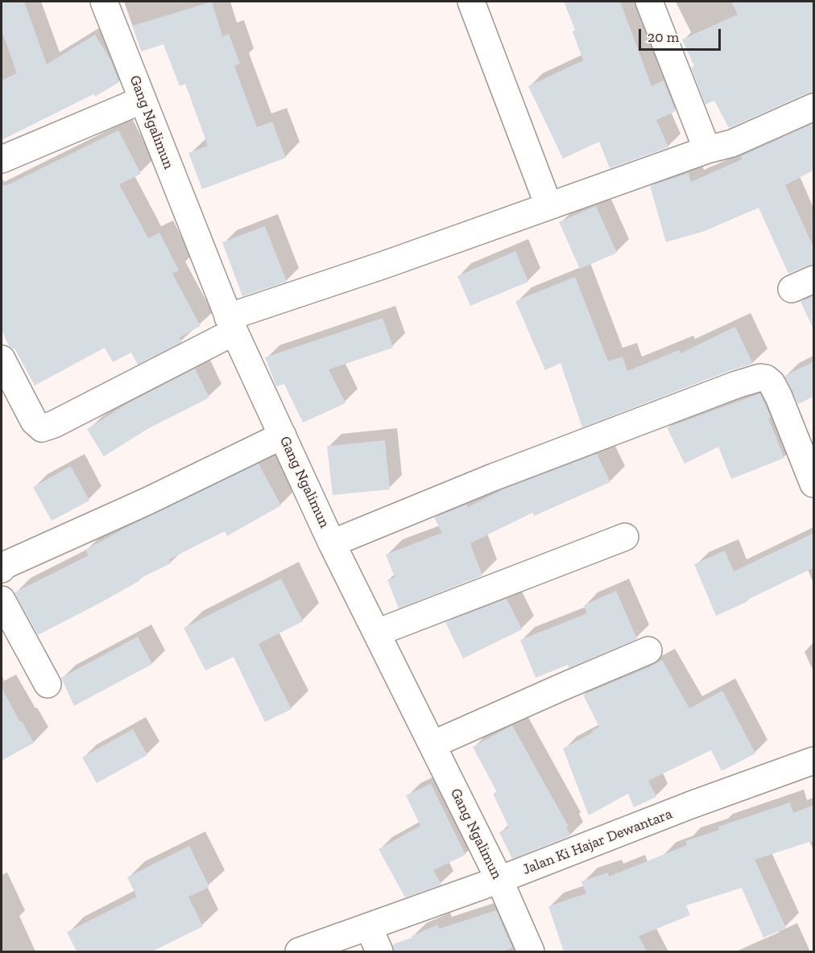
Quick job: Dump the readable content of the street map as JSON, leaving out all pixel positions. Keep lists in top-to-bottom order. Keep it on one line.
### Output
{"streets":{"street":["Gang Ngalimun","Jalan Ki Hajar Dewantara"]},"crossings":[["Gang Ngalimun","Jalan Ki Hajar Dewantara"]],"scale_bar":"20 m"}
